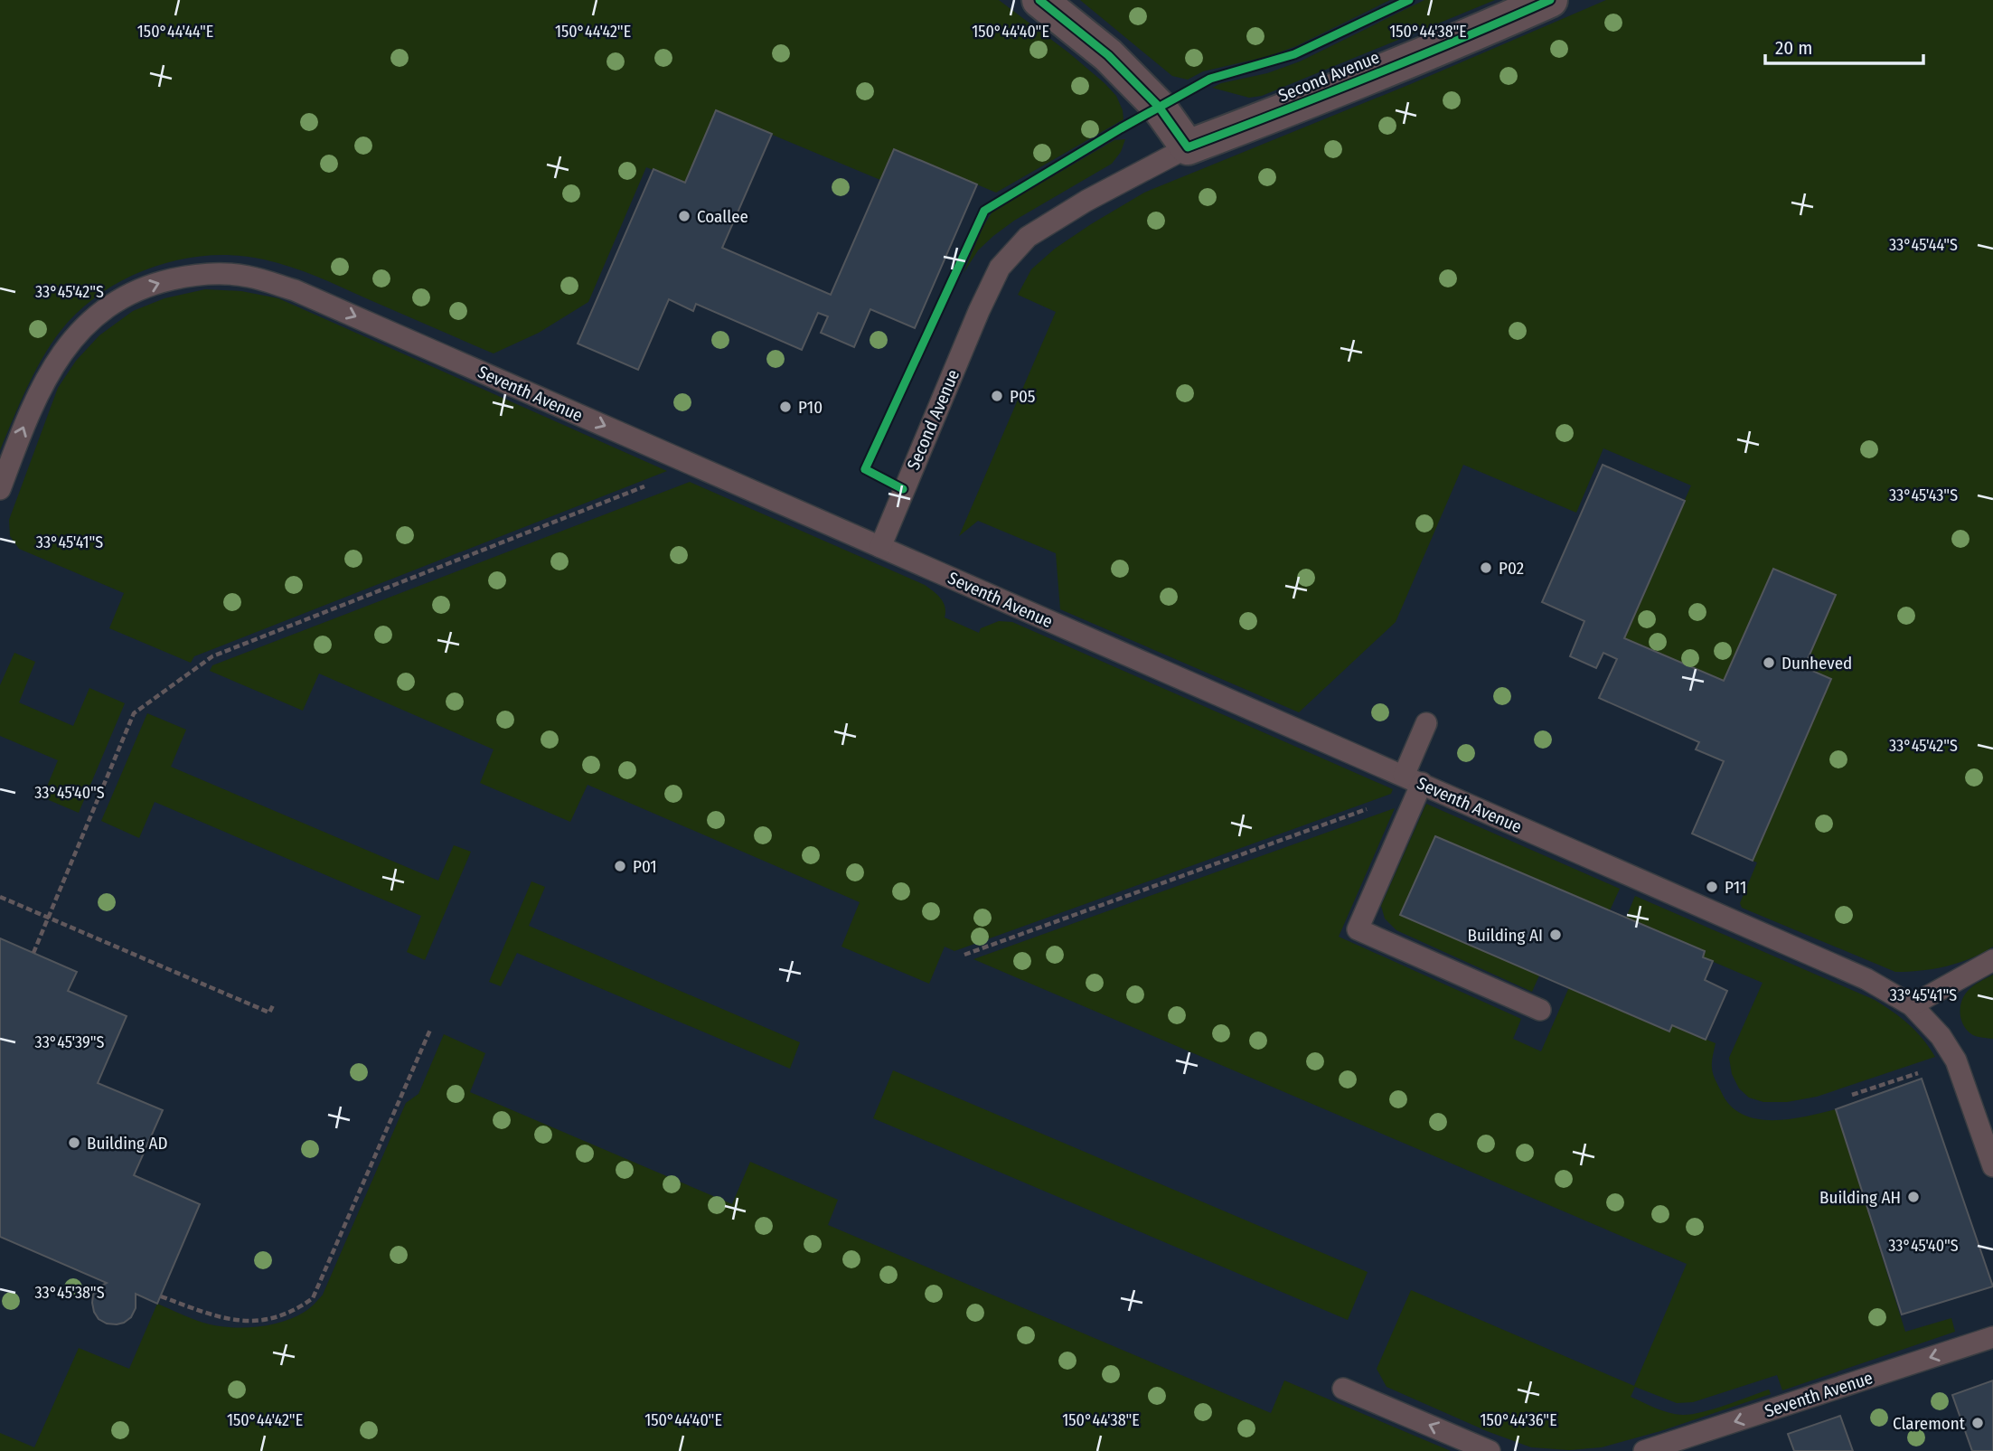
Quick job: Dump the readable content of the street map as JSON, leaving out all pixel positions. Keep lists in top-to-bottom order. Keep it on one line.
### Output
{"streets":{"street":["Second Avenue"],"lane":["Seventh Avenue"]},"crossings":[["Second Avenue","Seventh Avenue"]],"places":["Coallee","P05","P10","P02","Dunheved","P01","P11","Building AI","Building AD","Building AH","Claremont"],"scale_bar":"20 m","coordinates":["150°44'44\"E","150°44'42\"E","150°44'40\"E","150°44'38\"E","33°45'44\"S","33°45'42\"S","33°45'43\"S","33°45'41\"S","33°45'40\"S","33°45'39\"S","33°45'38\"S","150°44'36\"E"]}
